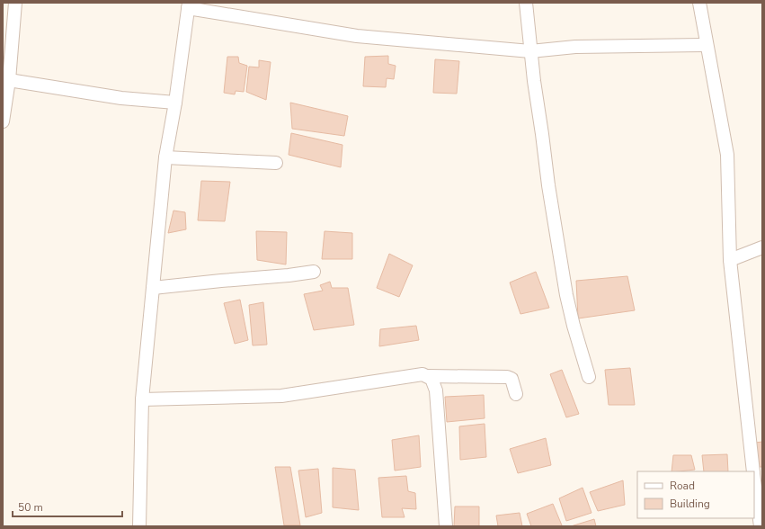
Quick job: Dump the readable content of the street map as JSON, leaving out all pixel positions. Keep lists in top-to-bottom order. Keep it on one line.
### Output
{"legend":["Road","Building"],"scale_bar":"50 m"}
